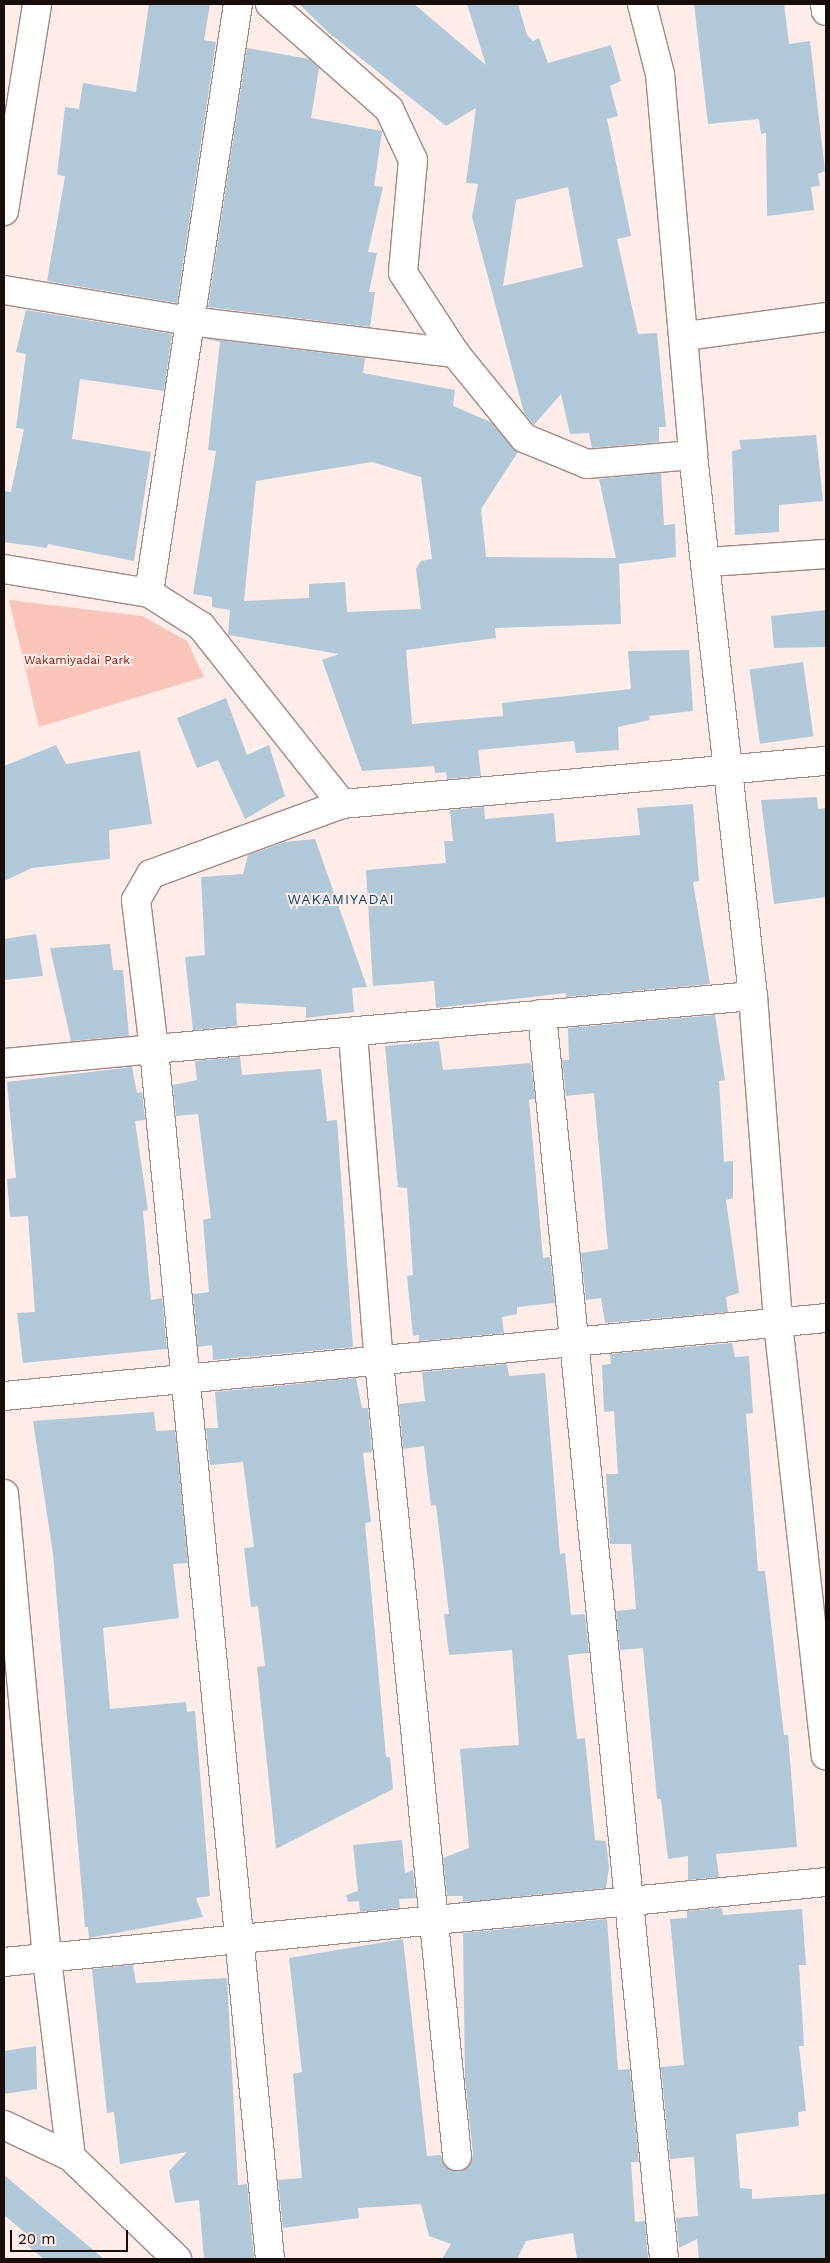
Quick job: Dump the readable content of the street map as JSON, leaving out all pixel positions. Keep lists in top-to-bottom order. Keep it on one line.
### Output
{"districts":["WAKAMIYADAI"],"parks":["Wakamiyadai Park"],"scale_bar":"20 m"}
